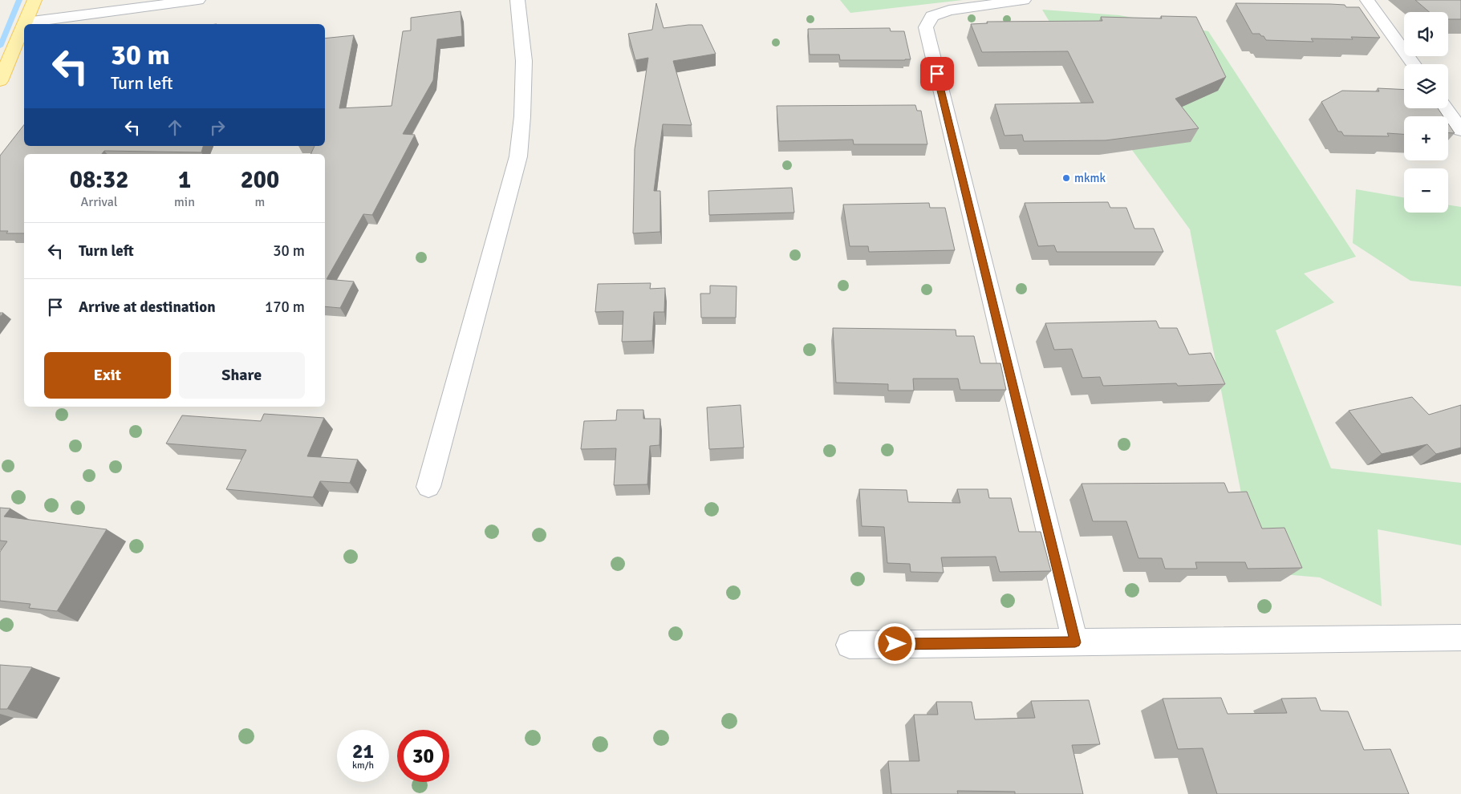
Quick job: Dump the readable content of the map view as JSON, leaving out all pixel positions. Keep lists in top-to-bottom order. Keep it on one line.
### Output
{"places":["mkmk"],"page":{"map_buttons":["+","−"],"turn":["30 m","Turn left"],"eta":["08:32","Arrival","1","min","200","m"],"list":[{"name":"Turn left","value":"30 m"},{"name":"Arrive at destination","value":"170 m"}],"buttons":["Exit","Share"],"speed":"21 km/h","limit":"30"}}
